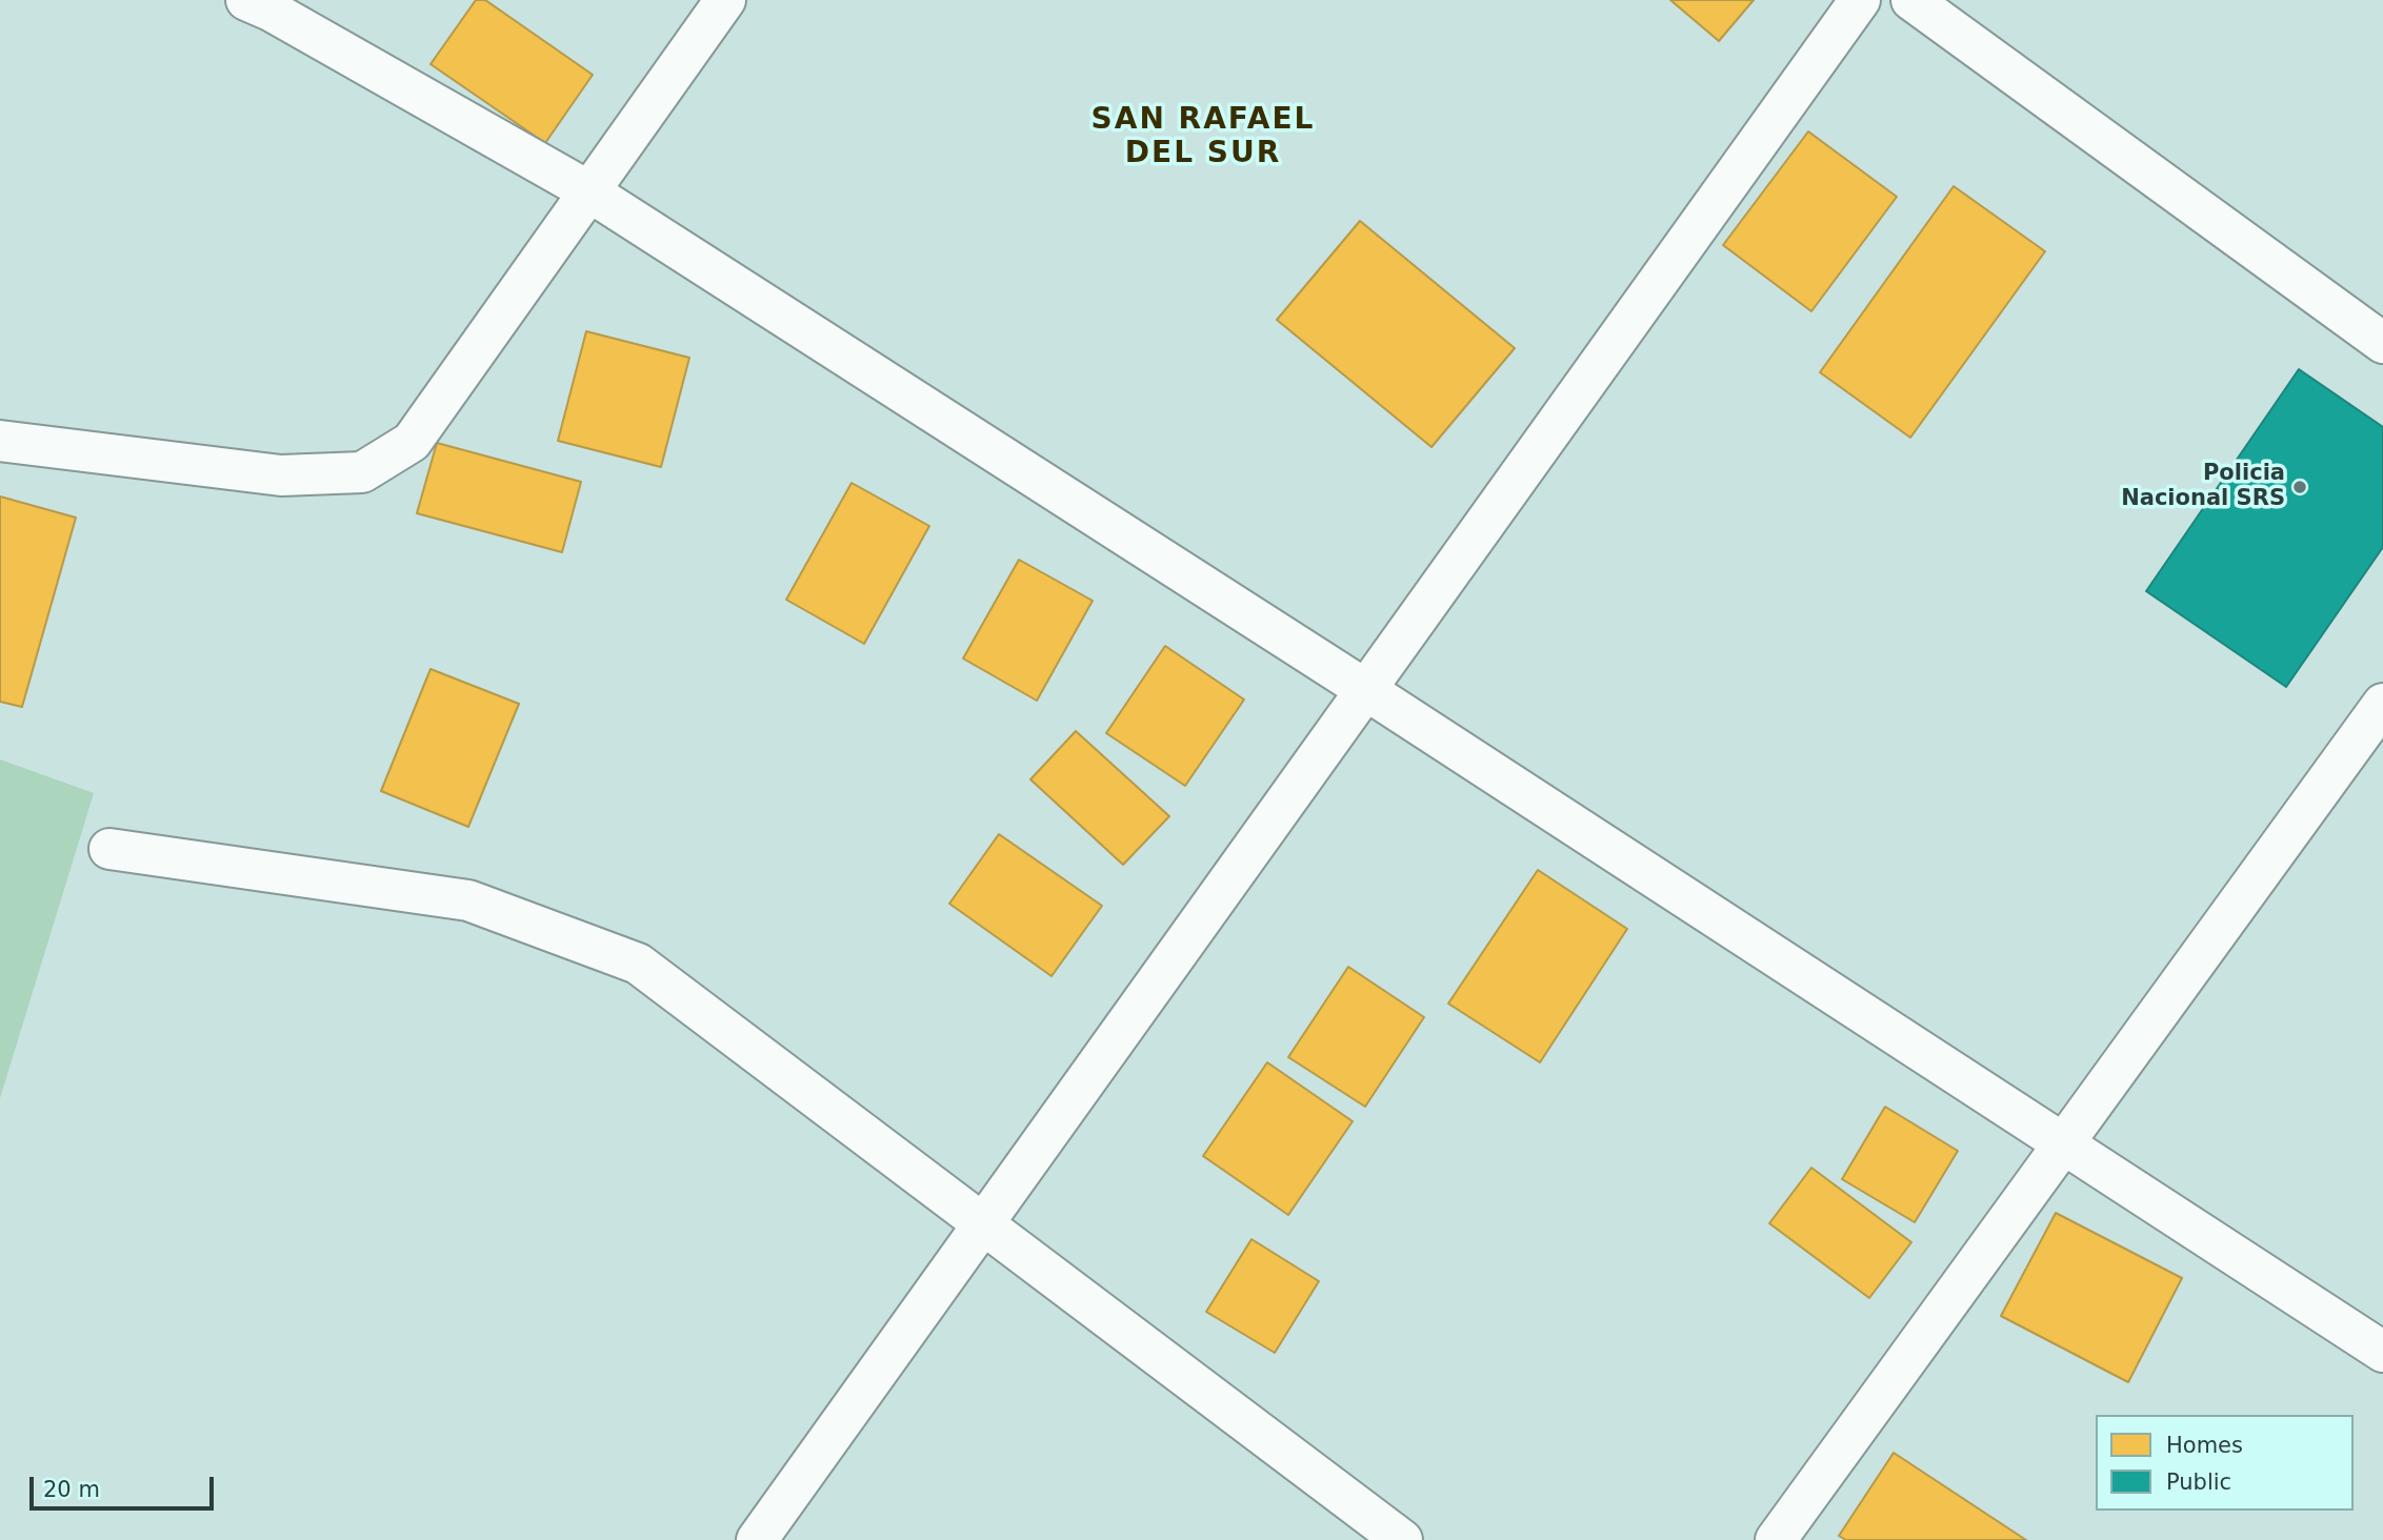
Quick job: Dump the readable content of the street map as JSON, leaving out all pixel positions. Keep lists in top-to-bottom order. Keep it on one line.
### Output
{"districts":["SAN RAFAEL DEL SUR"],"places":["Policia Nacional SRS"],"legend":["Homes","Public"],"scale_bar":"20 m"}
